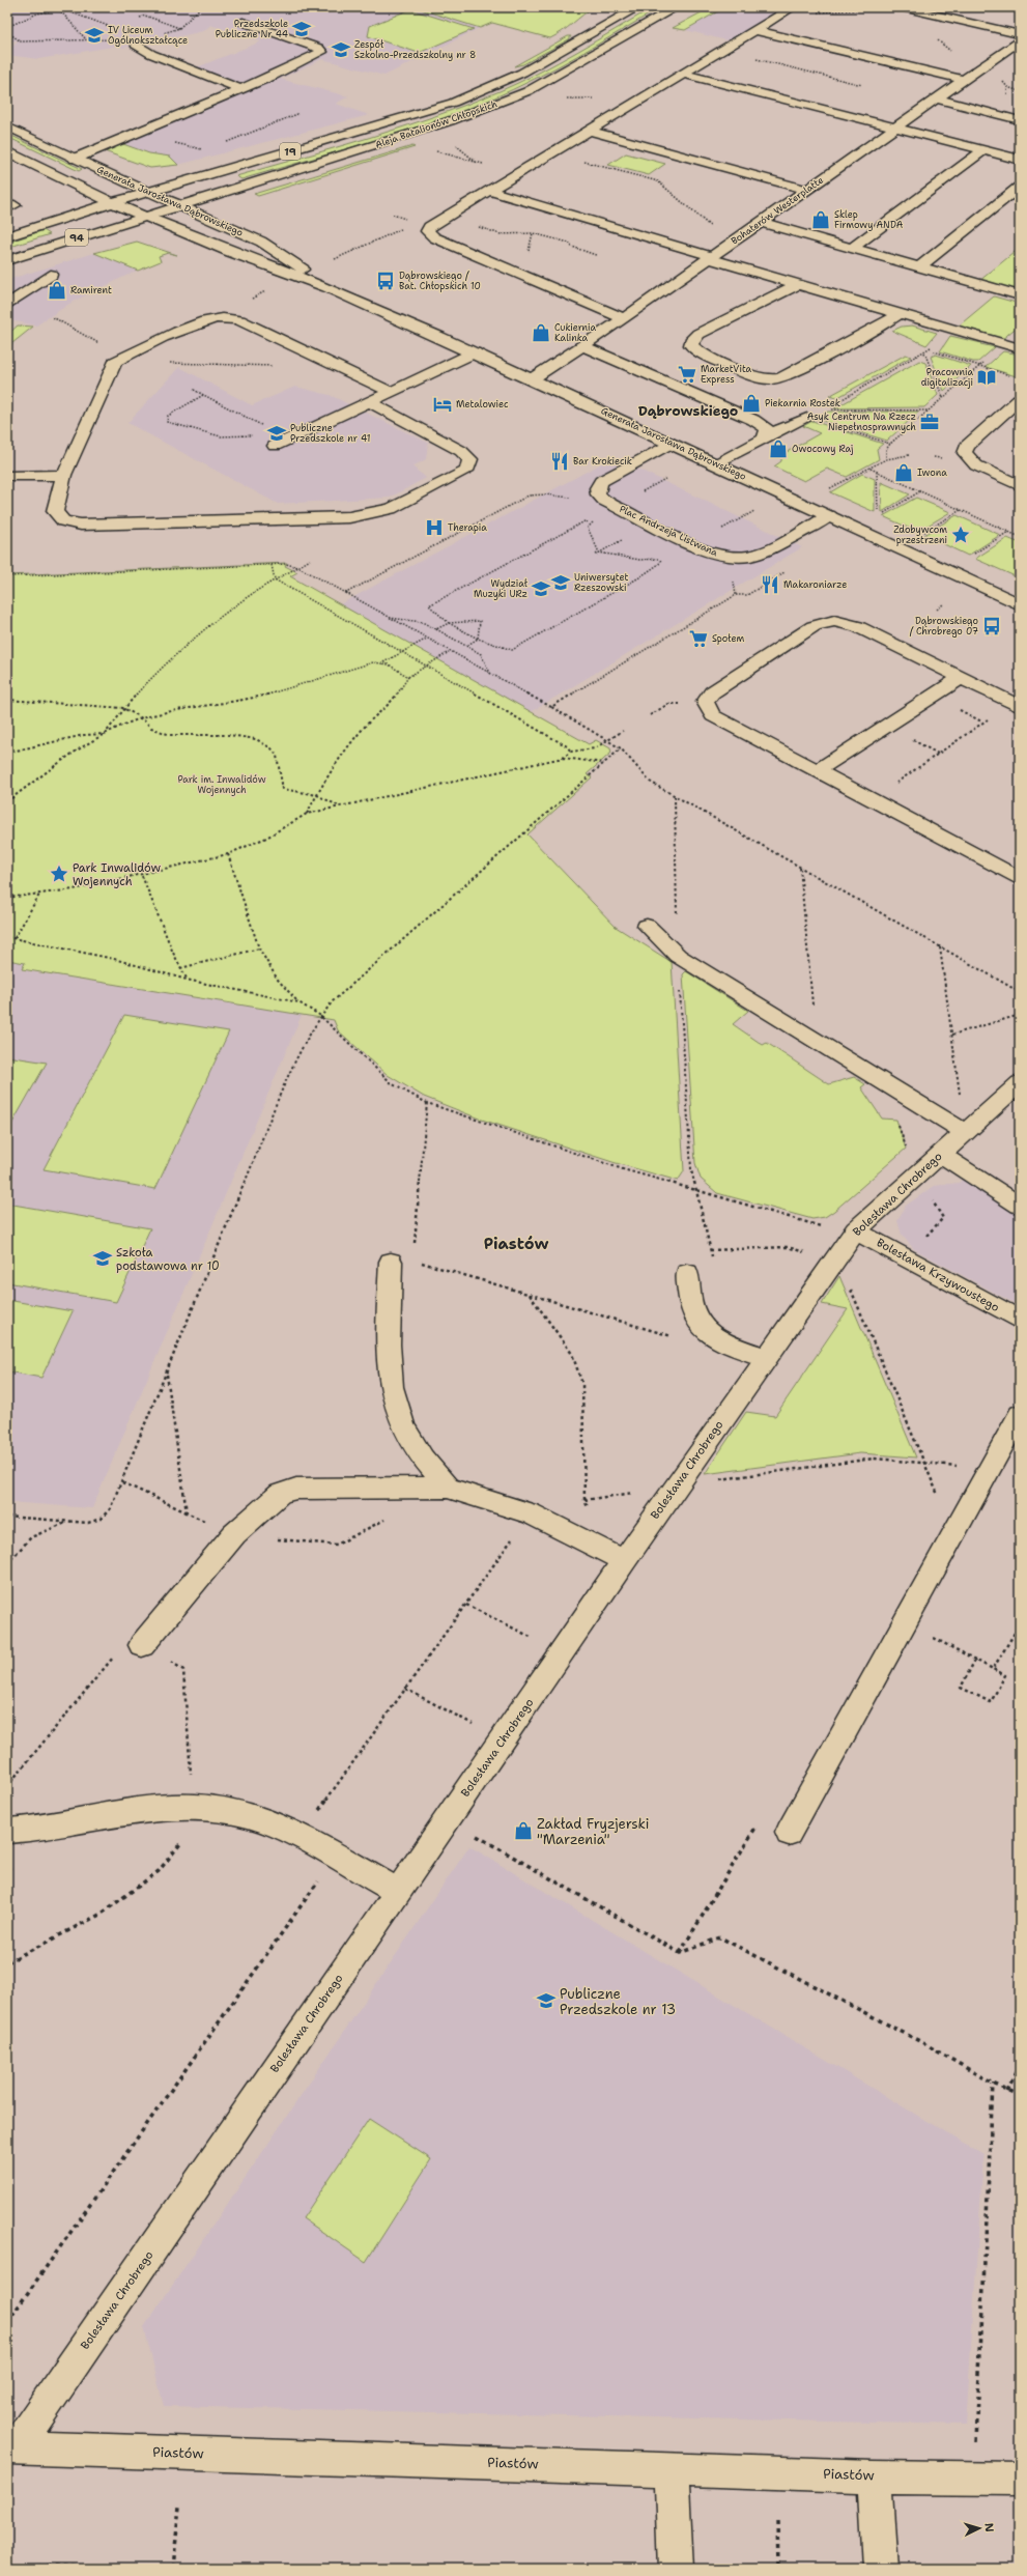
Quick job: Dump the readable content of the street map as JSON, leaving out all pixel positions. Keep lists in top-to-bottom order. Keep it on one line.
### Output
{"streets":{"main road":["Aleja Batalionów Chłopskich","19","Generała Jarosława Dąbrowskiego","Bohaterów Westerplatte","94","Plac Andrzeja Listwana","Bolesława Chrobrego","Bolesława Krzywoustego","Piastów"]},"crossings":[["Aleja Batalionów Chłopskich","19"],["Aleja Batalionów Chłopskich","Generała Jarosława Dąbrowskiego"],["Aleja Batalionów Chłopskich","94"],["19","Generała Jarosława Dąbrowskiego"],["19","94"],["Generała Jarosława Dąbrowskiego","Bohaterów Westerplatte"],["Generała Jarosława Dąbrowskiego","94"],["Generała Jarosława Dąbrowskiego","Plac Andrzeja Listwana"],["Bolesława Chrobrego","Bolesława Krzywoustego"],["Bolesława Chrobrego","Piastów"]],"districts":["Dąbrowskiego","Piastów"],"parks":["Park im. Inwalidów Wojennych"],"places":{"school or university":["Przedszkole Publiczne Nr 44","IV Liceum Ogólnokształcące","Zespół Szkolno-Przedszkolny nr 8","Publiczne Przedszkole nr 41","Uniwersytet Rzeszowski","Wydział Muzyki URz","Szkoła podstawowa nr 10","Publiczne Przedszkole nr 13"],"shop":["Sklep Firmowy ANDA","Ramirent","Cukiernia Kalinka","Piekarnia Rostek","Owocowy Raj","Iwona","Zakład Fryzjerski \"Marzenia\""],"bus stop":["Dąbrowskiego / Bat. Chłopskich 10","Dąbrowskiego / Chrobrego 07"],"supermarket":["MarketVita Express","Społem"],"library":["Pracownia digitalizacji"],"hotel":["Metalowiec"],"office":["Asyk Centrum Na Rzecz Niepełnosprawnych"],"restaurant":["Bar Krokiecik","Makaroniarze"],"hospital":["Therapia"],"place":["Zdobywcom przestrzeni","Park Inwalidów Wojennych"]},"north":"right"}
